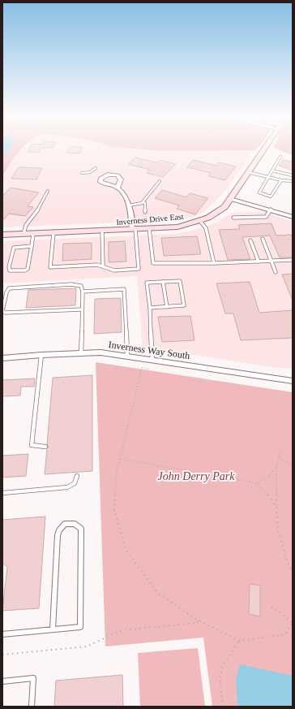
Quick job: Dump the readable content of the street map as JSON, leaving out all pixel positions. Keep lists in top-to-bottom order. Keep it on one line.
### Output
{"streets":{"main road":["Inverness Drive East"],"street":["Inverness Way South"]},"parks":["John Derry Park"]}
